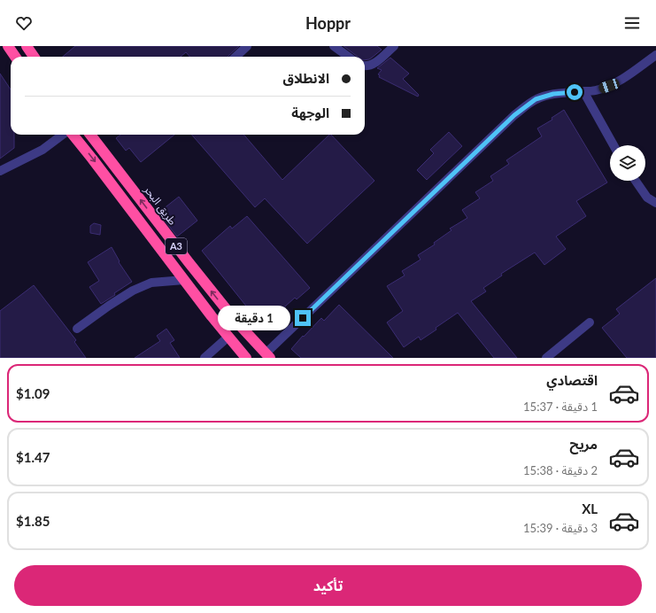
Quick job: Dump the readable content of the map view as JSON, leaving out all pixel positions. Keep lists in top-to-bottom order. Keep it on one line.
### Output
{"streets":{"highway":["طريق البحر","A3"]},"page":{"header":"Hoppr","banner":["الانطلاق","الوجهة"],"bubble":"1 دقيقة","list":[{"name":"اقتصادي","note":"1 دقيقة · 15:37","value":"$1.09"},{"name":"مريح","note":"2 دقيقة · 15:38","value":"$1.47"},{"name":"XL","note":"3 دقيقة · 15:39","value":"$1.85"}],"buttons":"تأكيد"}}
